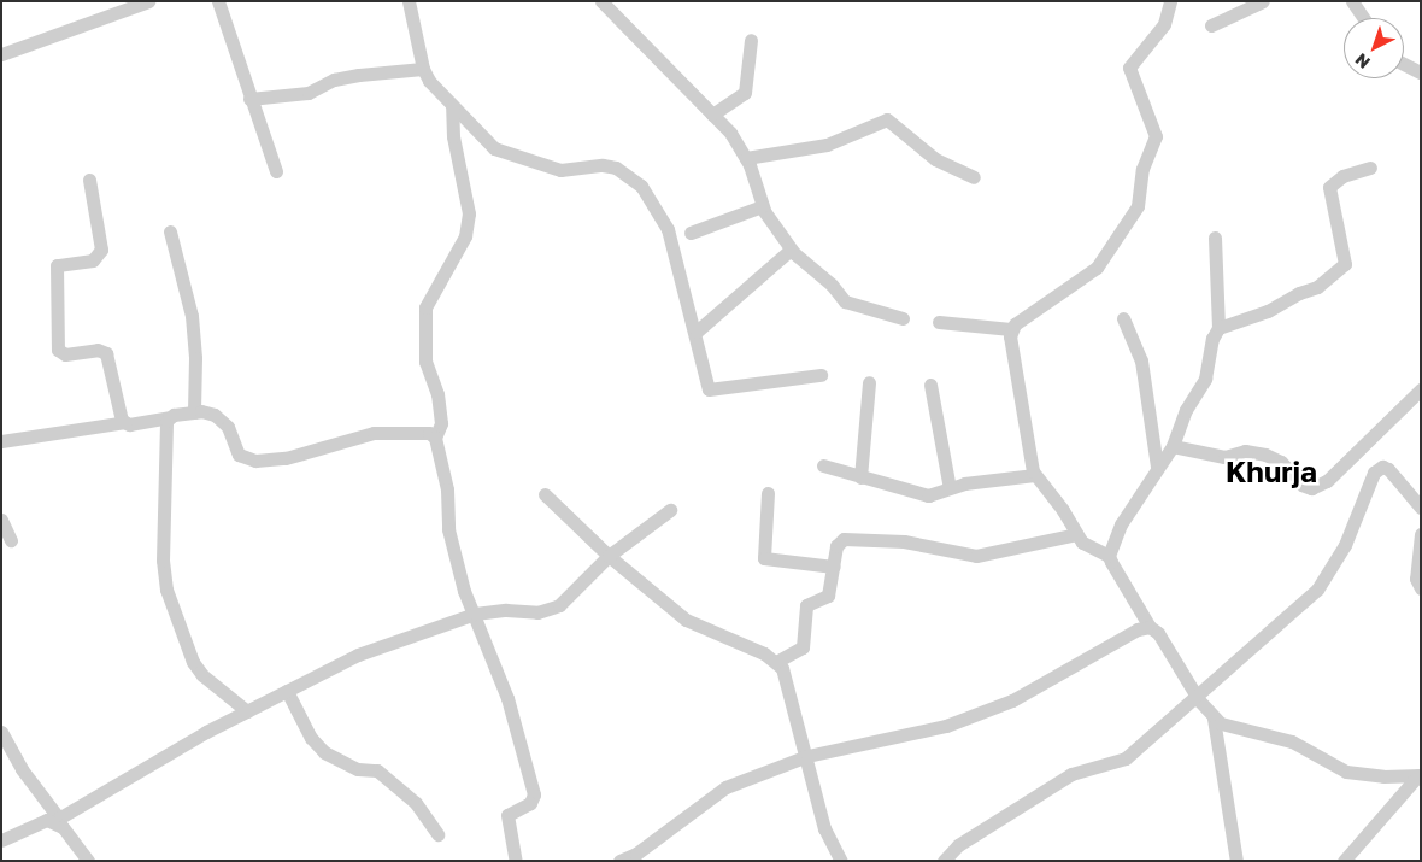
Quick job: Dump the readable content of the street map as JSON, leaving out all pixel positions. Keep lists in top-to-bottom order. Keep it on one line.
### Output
{"districts":["Khurja"],"north":"bottom left"}
